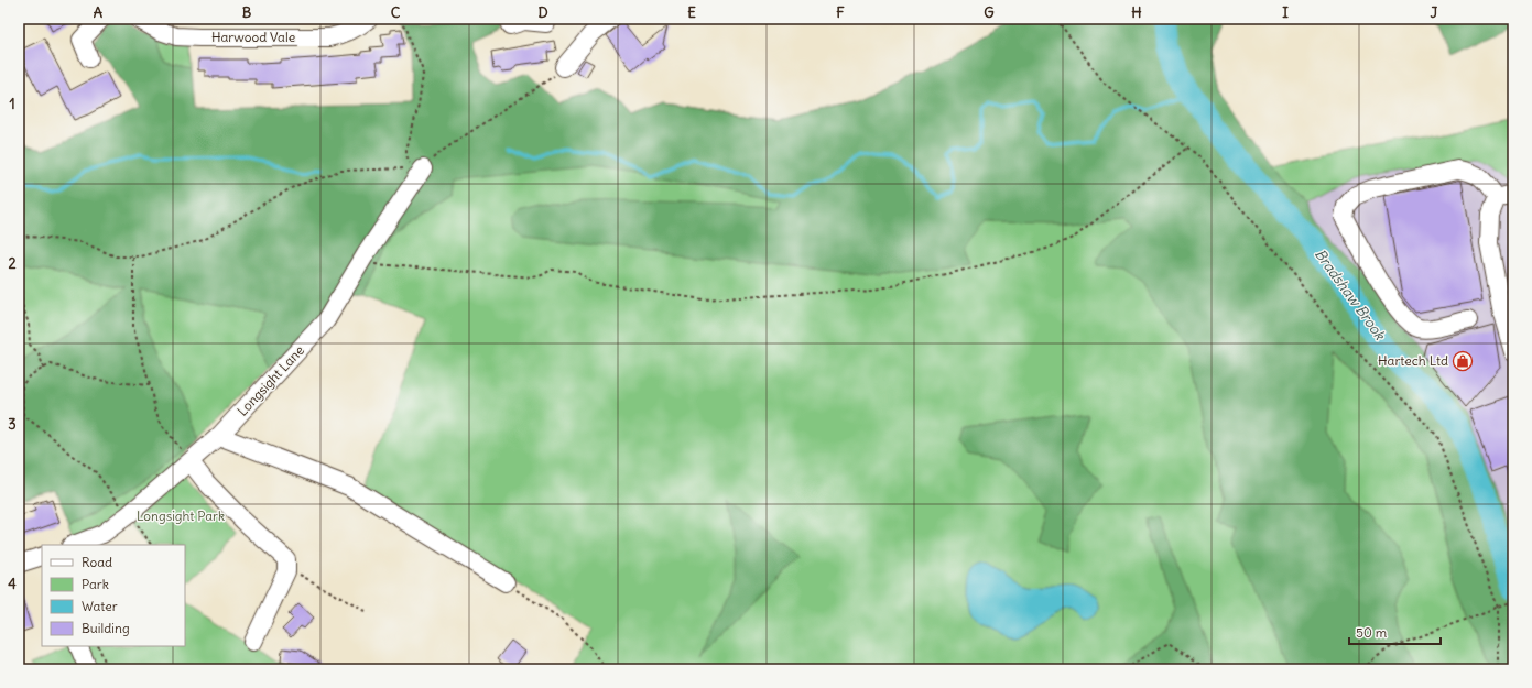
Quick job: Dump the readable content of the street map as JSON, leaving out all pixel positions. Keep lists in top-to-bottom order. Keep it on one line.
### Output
{"streets":{"street":["Harwood Vale","Longsight Lane"]},"water":["Bradshaw Brook"],"parks":["Longsight Park"],"places":{"shop":["Hartech Ltd"]},"legend":["Road","Park","Water","Building"],"scale_bar":"50 m","grid":{"columns":["A","B","C","D","E","F","G","H","I","J"],"rows":["1","2","3","4"]}}
